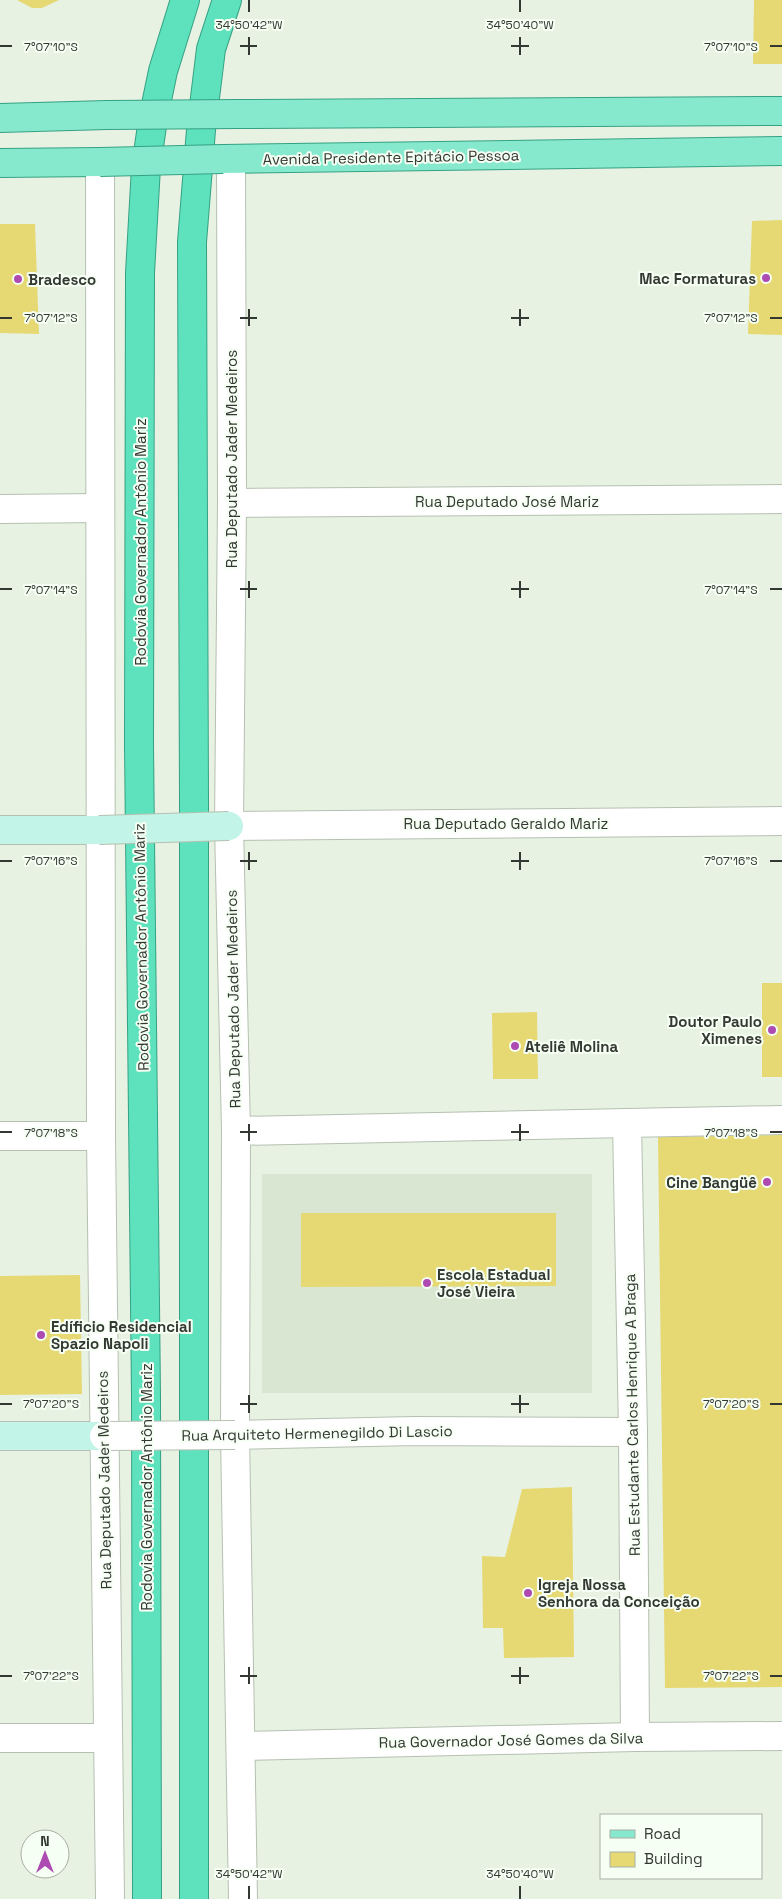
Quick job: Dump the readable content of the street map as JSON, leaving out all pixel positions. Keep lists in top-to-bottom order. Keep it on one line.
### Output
{"streets":{"highway":["Rodovia Governador Antônio Mariz"],"main road":["Avenida Presidente Epitácio Pessoa","Rua Arquiteto Hermenegildo Di Lascio"],"street":["Rua Deputado Jader Medeiros","Rua Deputado José Mariz","Rua Deputado Geraldo Mariz","Rua Estudante Carlos Henrique A Braga","Rua Governador José Gomes da Silva"]},"crossings":[["Avenida Presidente Epitácio Pessoa","Rua Deputado Jader Medeiros"],["Rua Deputado Jader Medeiros","Rua Deputado José Mariz"],["Rua Deputado Jader Medeiros","Rua Deputado Geraldo Mariz"],["Rua Deputado Jader Medeiros","Rua Arquiteto Hermenegildo Di Lascio"],["Rua Deputado Jader Medeiros","Rua Governador José Gomes da Silva"],["Rua Estudante Carlos Henrique A Braga","Rua Arquiteto Hermenegildo Di Lascio"],["Rua Estudante Carlos Henrique A Braga","Rua Governador José Gomes da Silva"]],"places":["Mac Formaturas","Bradesco","Doutor Paulo Ximenes","Ateliê Molina","Cine Bangüê","Escola Estadual José Vieira","Edíficio Residencial Spazio Napoli","Igreja Nossa Senhora da Conceição"],"legend":["Road","Building"],"north":"top","coordinates":["34°50'42\"W","34°50'40\"W","7°07'10\"S","7°07'12\"S","7°07'14\"S","7°07'16\"S","7°07'18\"S","7°07'20\"S","7°07'22\"S"]}
